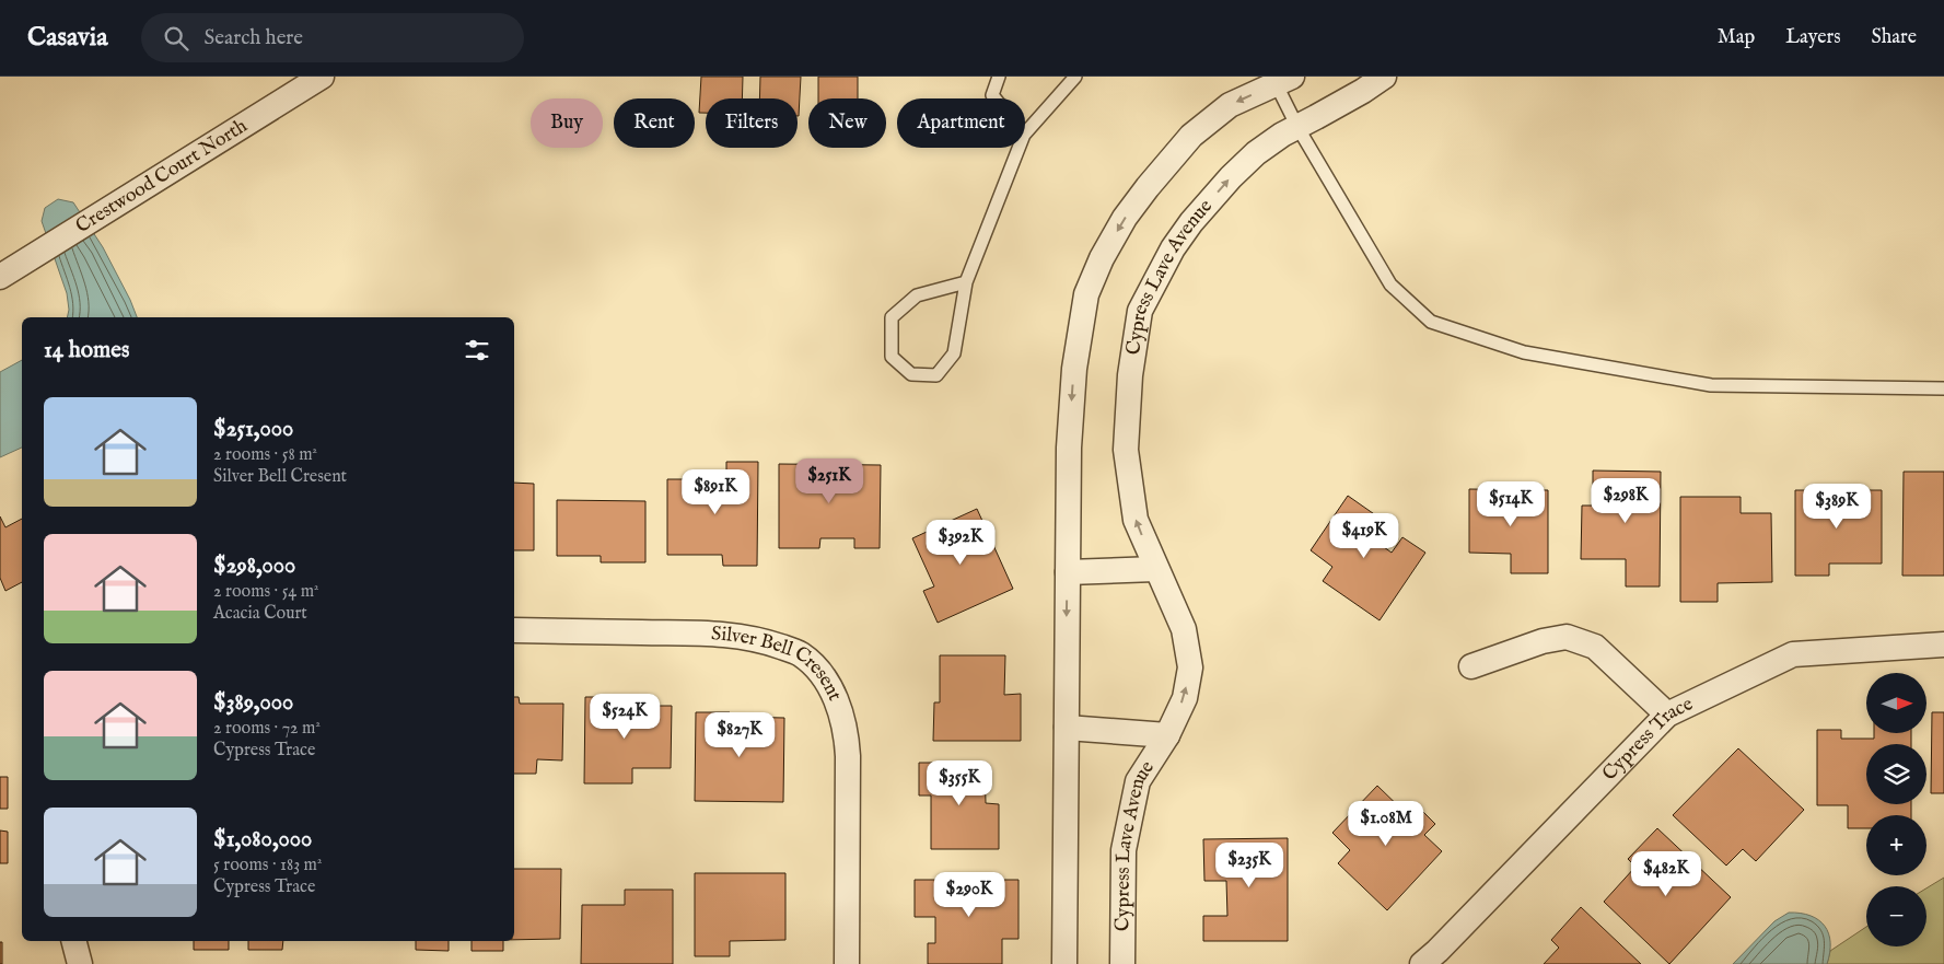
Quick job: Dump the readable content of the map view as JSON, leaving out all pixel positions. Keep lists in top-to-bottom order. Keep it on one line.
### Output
{"streets":{"street":["Crestwood Court North","Cypress Lave Avenue","Silver Bell Cresent","Cypress Trace"]},"north":"right","page":{"header":"Casavia","search":"Search here","nav":["Map","Layers","Share"],"chip":["Buy","Rent","Filters","New","Apartment"],"heading":"14 homes","list":[{"name":"$251,000","note":"2 rooms · 58 m² · Silver Bell Cresent"},{"name":"$298,000","note":"2 rooms · 54 m² · Acacia Court"},{"name":"$389,000","note":"2 rooms · 72 m² · Cypress Trace"},{"name":"$1,080,000","note":"5 rooms · 183 m² · Cypress Trace"}],"price":["$251K","$891K","$298K","$514K","$389K","$419K","$392K","$524K","$827K","$355K","$1.08M","$235K","$482K","$290K"],"map_buttons":["+","−"]}}
